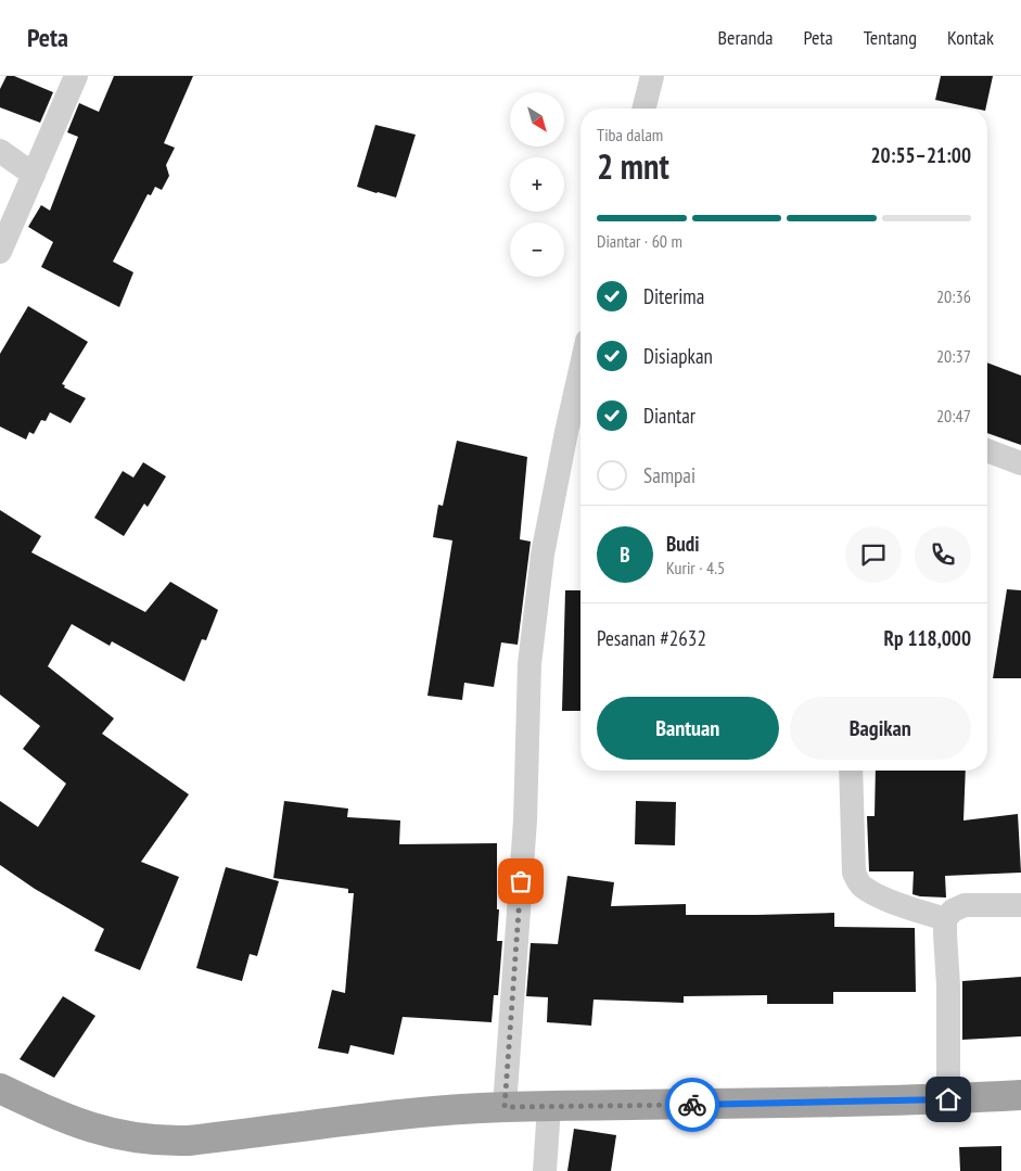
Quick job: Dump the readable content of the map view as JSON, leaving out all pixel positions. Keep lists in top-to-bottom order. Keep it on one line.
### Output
{"north":"bottom right","page":{"header":"Peta","nav":["Beranda","Peta","Tentang","Kontak"],"map_buttons":["+","−"],"heading":["2 mnt","Tiba dalam","20:55–21:00"],"panel":["Budi","Kurir · 4.5","Pesanan #2632","Rp 118,000"],"bar":"Diantar · 60 m","list":[["Diterima","20:36"],["Disiapkan","20:37"],["Diantar","20:47"],"Sampai"],"round":"B","buttons":["Bantuan","Bagikan"]}}
